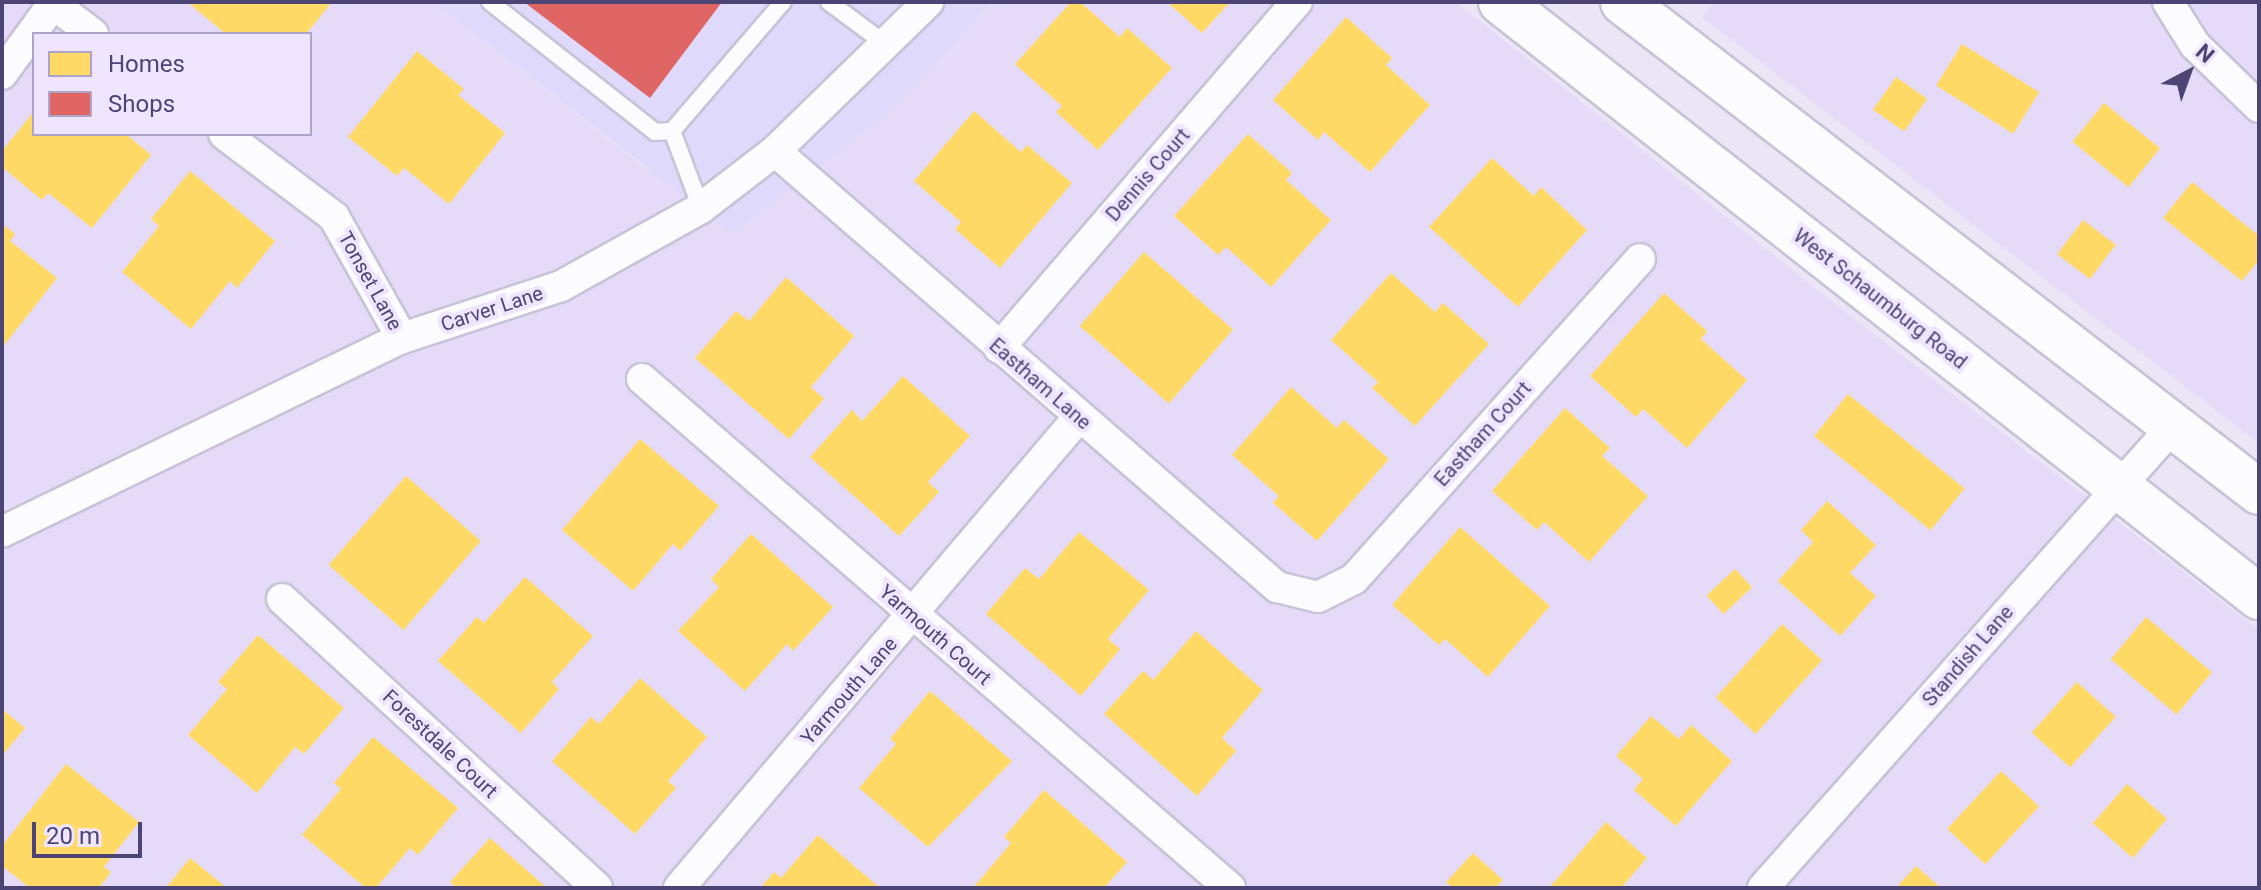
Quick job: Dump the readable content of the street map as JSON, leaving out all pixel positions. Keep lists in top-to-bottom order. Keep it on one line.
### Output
{"streets":{"main road":["West Schaumburg Road"],"street":["Dennis Court","Tonset Lane","Carver Lane","Eastham Lane","Eastham Court","Yarmouth Court","Standish Lane","Yarmouth Lane","Forestdale Court"]},"crossings":[["Dennis Court","Eastham Lane"],["Tonset Lane","Carver Lane"],["West Schaumburg Road","Standish Lane"],["Carver Lane","Eastham Lane"],["Eastham Lane","Eastham Court"],["Eastham Lane","Yarmouth Lane"],["Yarmouth Court","Yarmouth Lane"]],"legend":["Homes","Shops"],"scale_bar":"20 m","north":"top right"}
